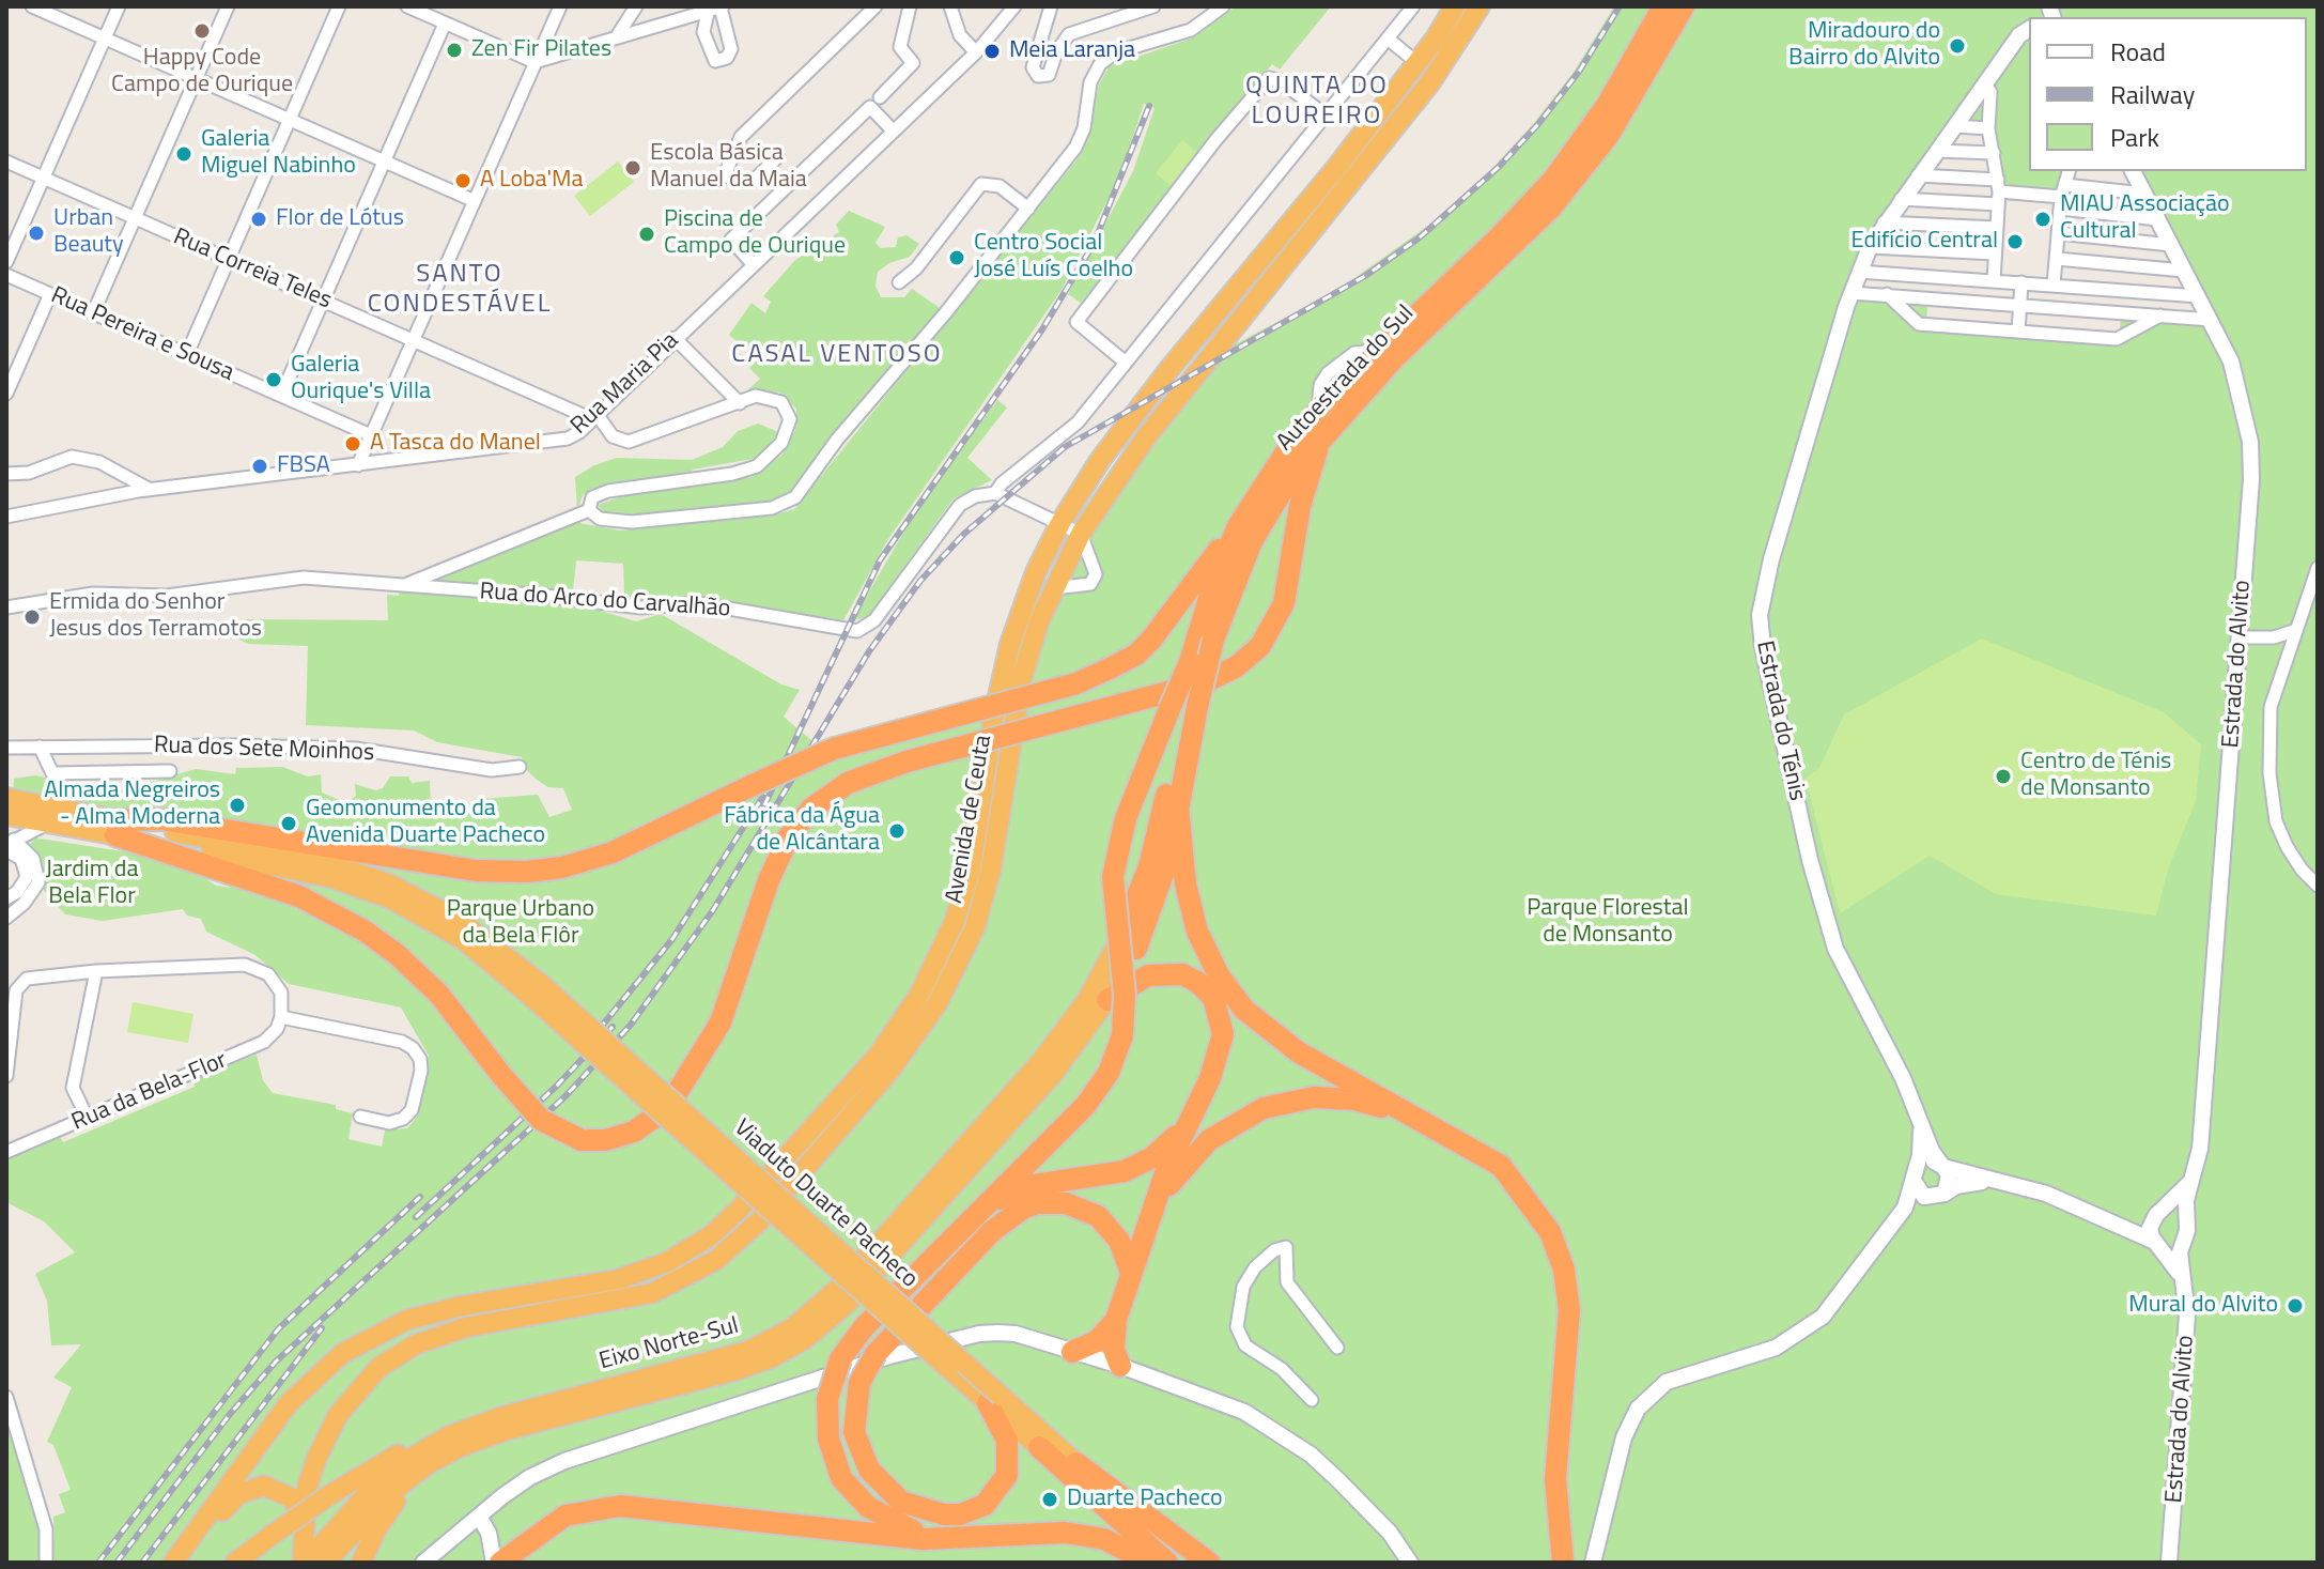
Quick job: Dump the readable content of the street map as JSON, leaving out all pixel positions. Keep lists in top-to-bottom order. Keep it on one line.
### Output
{"streets":{"highway":["Autoestrada do Sul","Avenida de Ceuta","Viaduto Duarte Pacheco","Eixo Norte-Sul"],"main road":["Estrada do Alvito","Estrada do Ténis"],"street":["Rua Correia Teles","Rua Pereira e Sousa","Rua Maria Pia","Rua do Arco do Carvalhão","Rua dos Sete Moinhos","Rua da Bela-Flor"]},"crossings":[["Rua Correia Teles","Rua Maria Pia"],["Autoestrada do Sul","Eixo Norte-Sul"],["Avenida de Ceuta","Eixo Norte-Sul"]],"districts":["QUINTA DO LOUREIRO","SANTO CONDESTÁVEL","CASAL VENTOSO"],"parks":["Jardim da Bela Flor","Parque Florestal de Monsanto","Parque Urbano da Bela Flôr"],"places":["Happy Code Campo de Ourique","Miradouro do Bairro do Alvito","Zen Fir Pilates","Meia Laranja","Galeria Miguel Nabinho","Escola Básica Manuel da Maia","A Loba'Ma","Flor de Lótus","MIAU Associação Cultural","Urban Beauty","Piscina de Campo de Ourique","Edifício Central","Centro Social José Luís Coelho","Galeria Ourique's Villa","A Tasca do Manel","FBSA","Ermida do Senhor Jesus dos Terramotos","Centro de Ténis de Monsanto","Almada Negreiros - Alma Moderna","Geomonumento da Avenida Duarte Pacheco","Fábrica da Água de Alcântara","Mural do Alvito","Duarte Pacheco"],"legend":["Road","Railway","Park"]}
